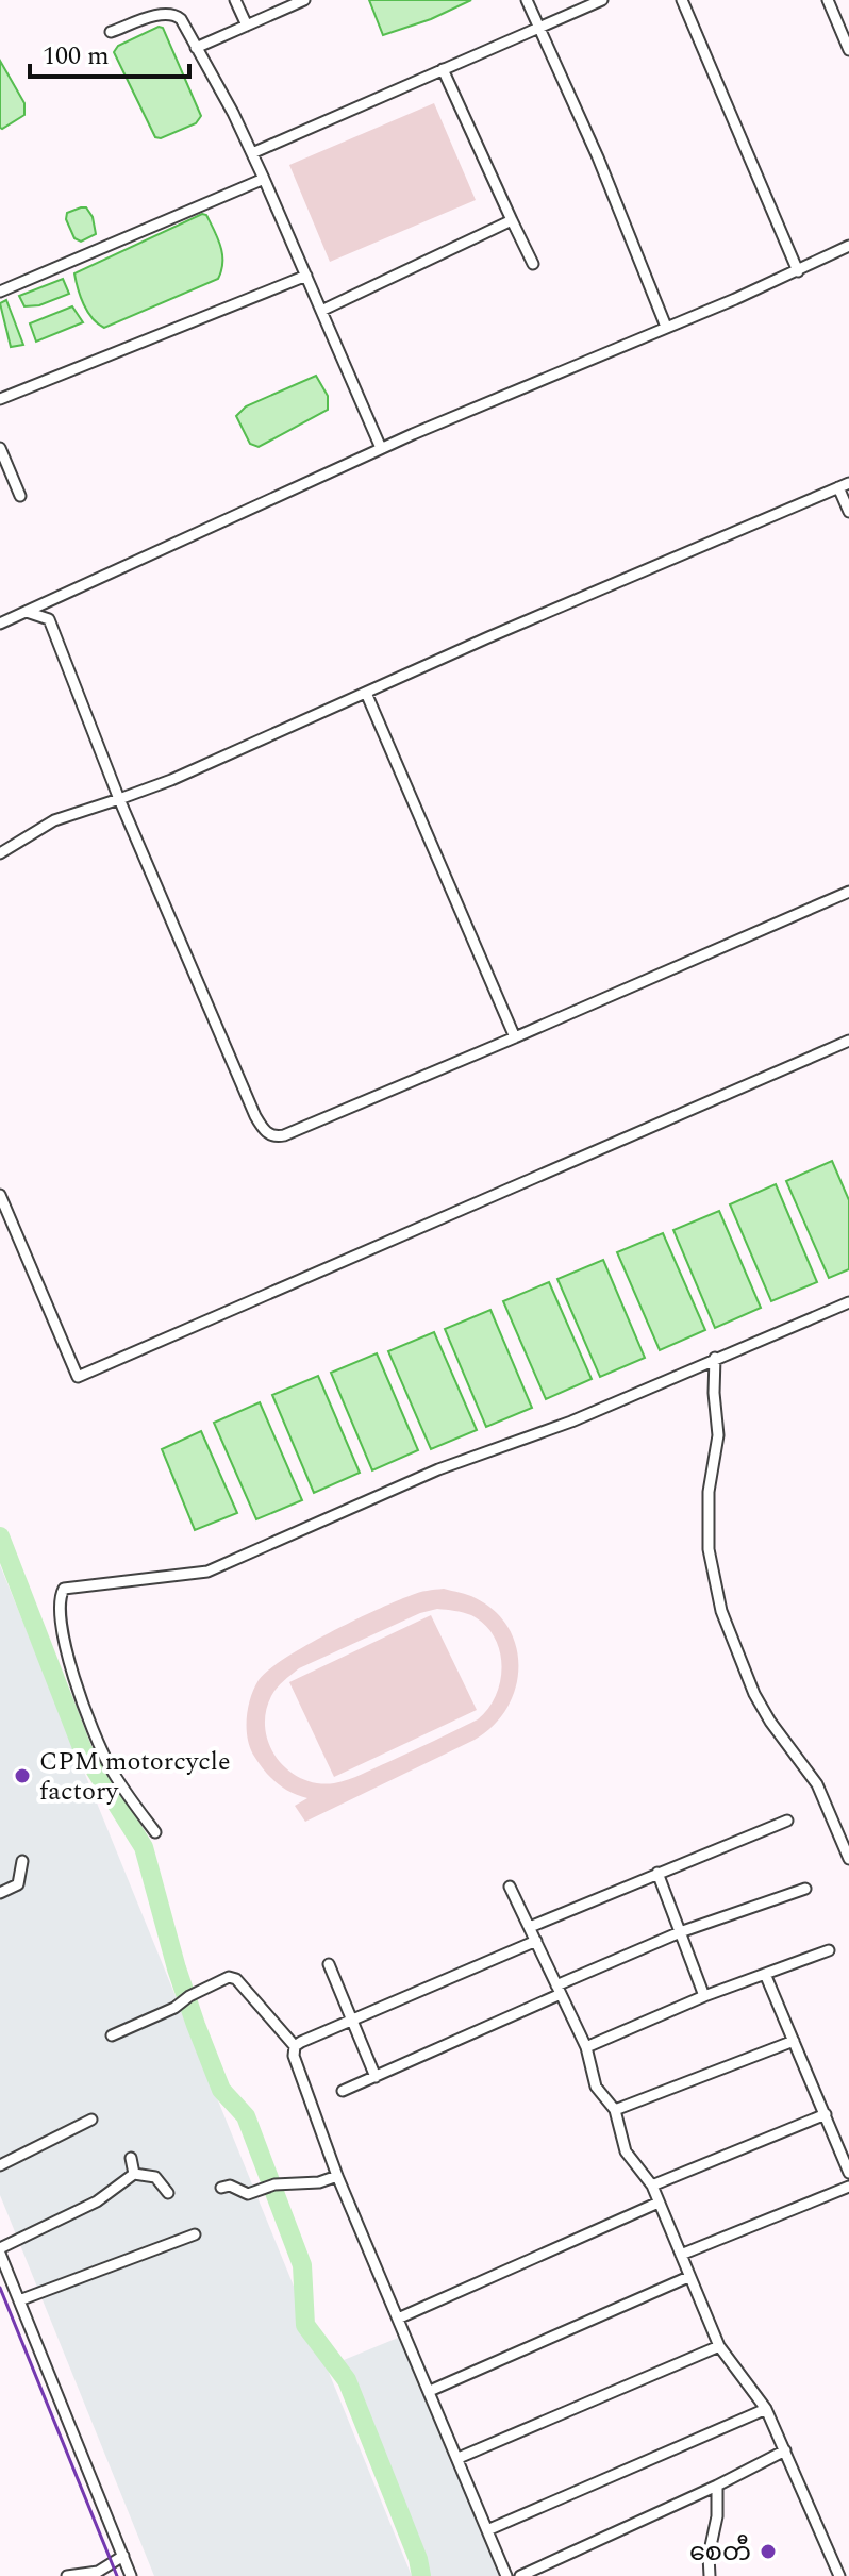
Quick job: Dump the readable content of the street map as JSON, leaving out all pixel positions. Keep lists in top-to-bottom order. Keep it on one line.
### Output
{"places":["CPM motorcycle factory","စေတီ"],"scale_bar":"100 m"}
